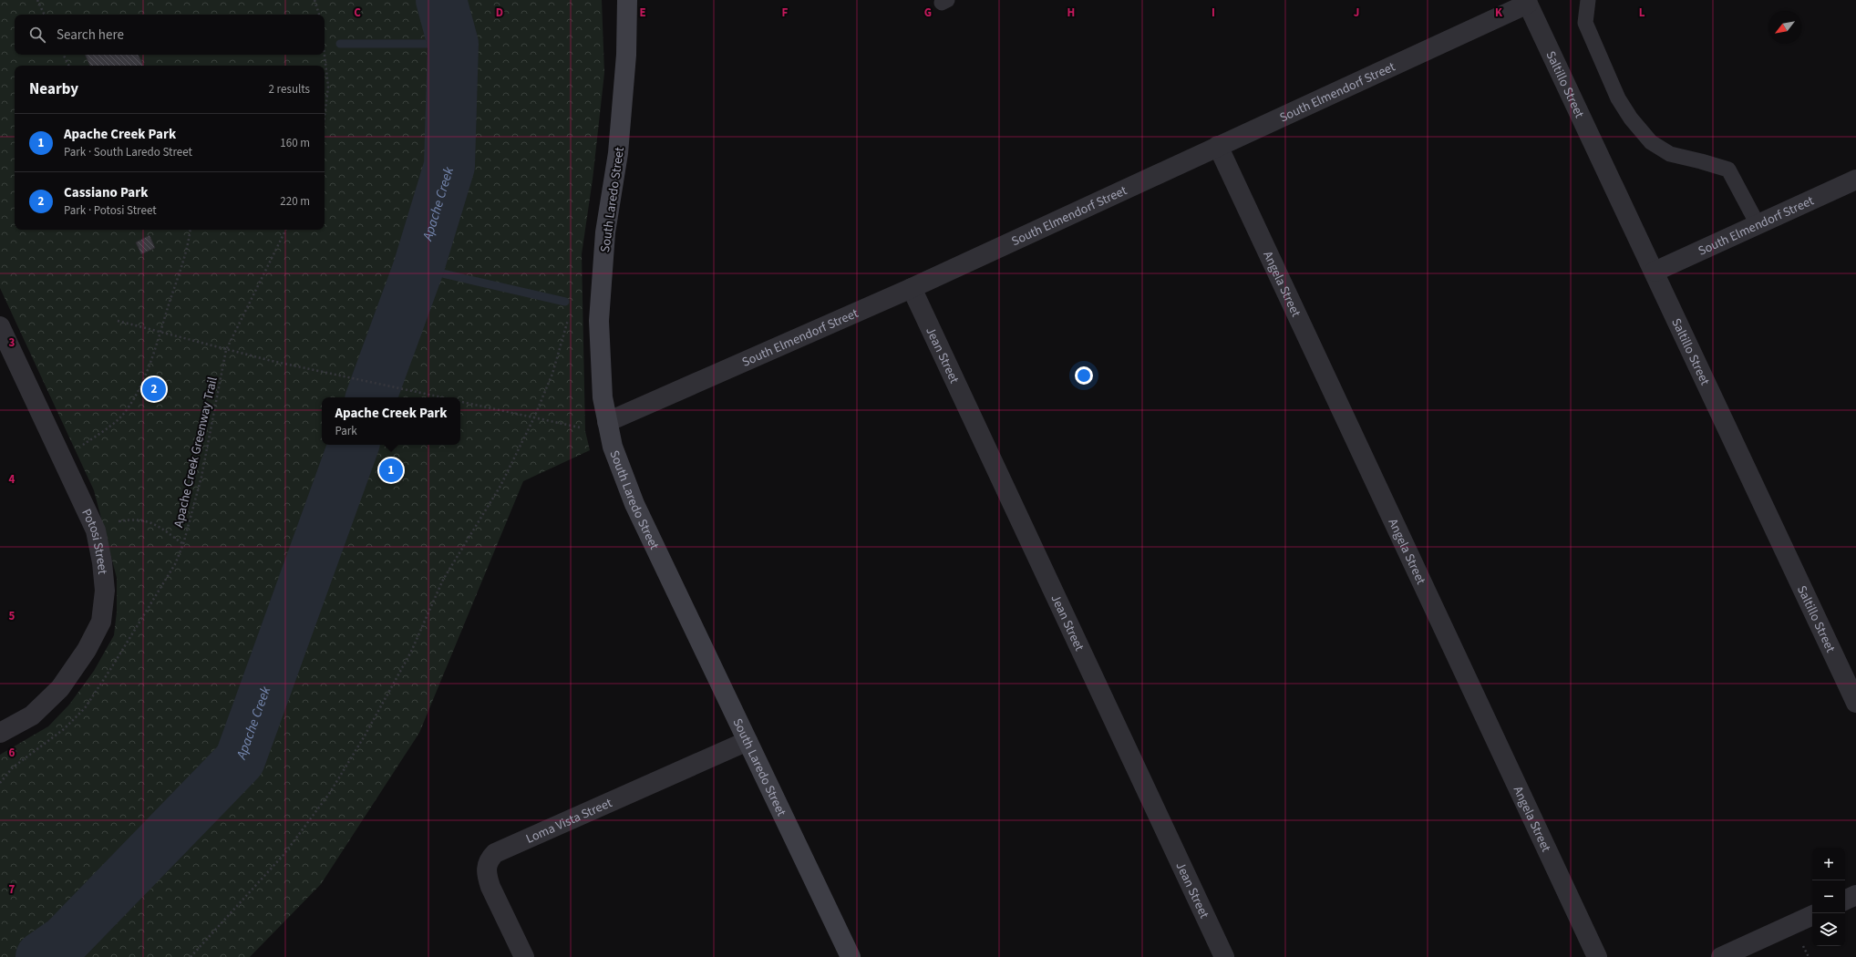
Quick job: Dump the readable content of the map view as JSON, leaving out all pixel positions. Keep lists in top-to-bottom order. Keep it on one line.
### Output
{"streets":{"street":["Saltillo Street","South Elmendorf Street","South Laredo Street","Angela Street","Jean Street","Potosi Street","Loma Vista Street"],"path":["Apache Creek Greenway Trail"]},"crossings":[["Saltillo Street","South Elmendorf Street"],["South Elmendorf Street","South Laredo Street"],["South Elmendorf Street","Angela Street"],["South Elmendorf Street","Jean Street"],["South Laredo Street","Loma Vista Street"]],"water":["Apache Creek"],"north":"bottom left","page":{"search":"Search here","heading":["Nearby","2 results"],"list":[{"mark":"1","name":"Apache Creek Park","note":"Park · South Laredo Street","value":"160 m"},{"mark":"2","name":"Cassiano Park","note":"Park · Potosi Street","value":"220 m"}],"pins":["2","1"],"popup":["Apache Creek Park","Park"],"map_buttons":["+","−"]},"grid":{"columns":["C","D","E","F","G","H","I","J","K","L"],"rows":["3","4","5","6","7"]}}
